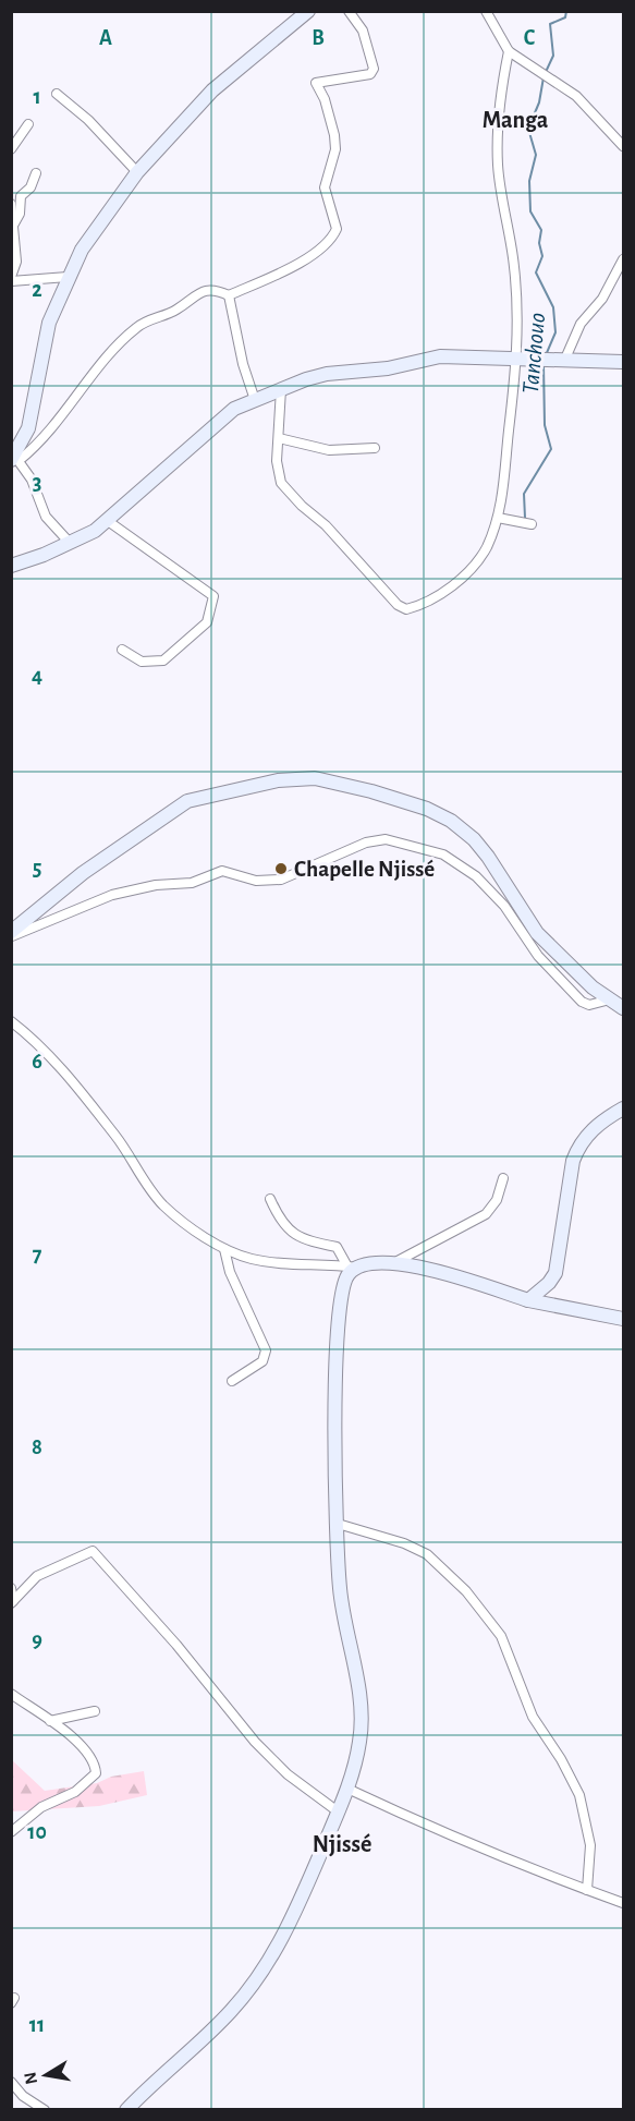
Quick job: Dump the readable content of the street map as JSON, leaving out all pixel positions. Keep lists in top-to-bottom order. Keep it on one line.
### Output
{"districts":["Manga","Njissé"],"water":["Tanchouo"],"places":["Chapelle Njissé"],"north":"left","grid":{"columns":["A","B","C"],"rows":["1","2","3","4","5","6","7","8","9","10","11"]}}
